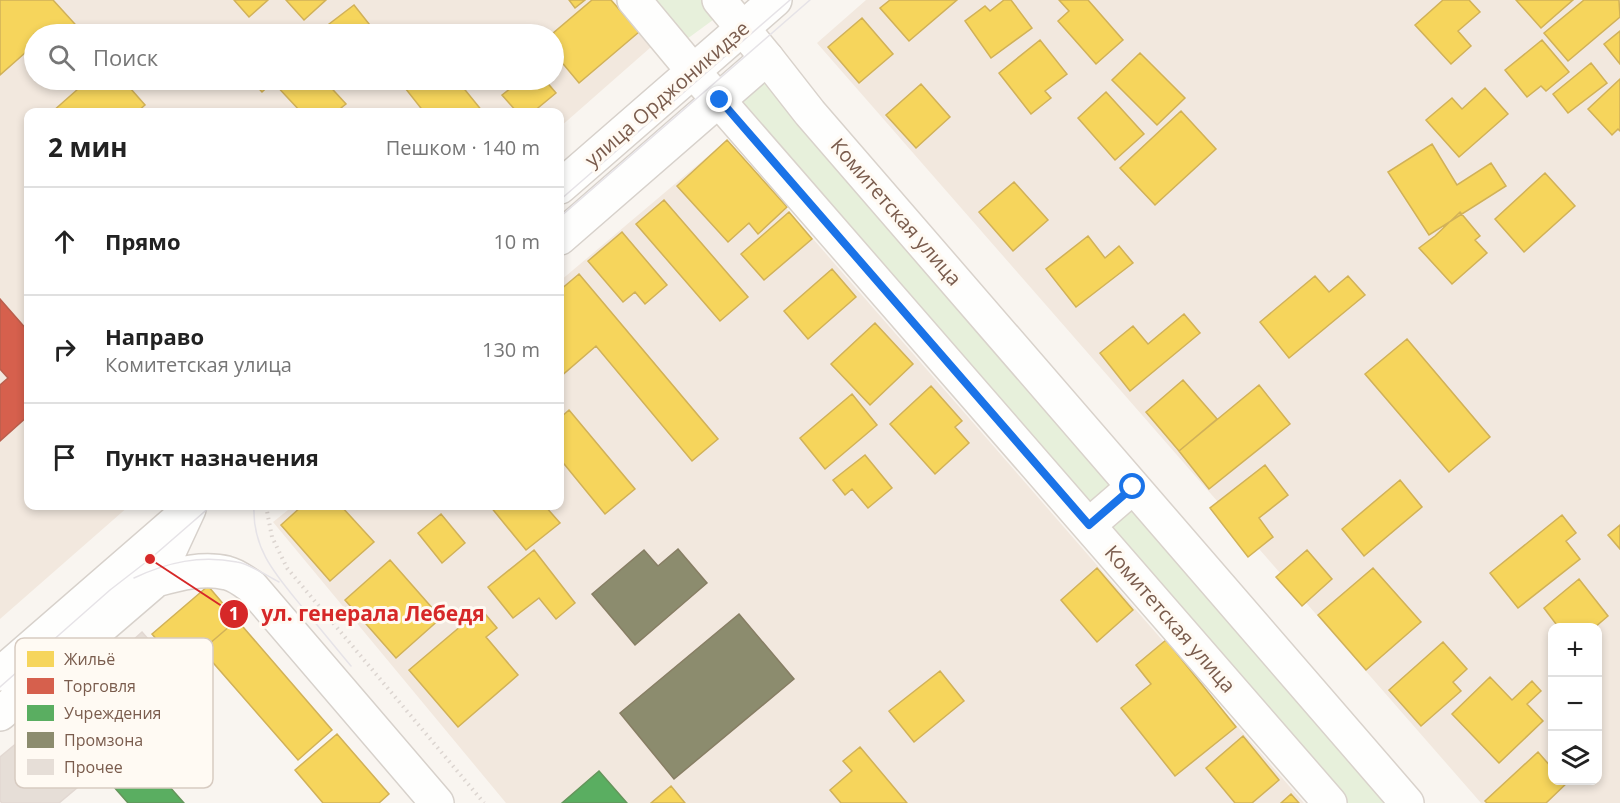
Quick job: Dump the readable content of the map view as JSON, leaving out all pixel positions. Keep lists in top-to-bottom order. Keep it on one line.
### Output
{"streets":{"street":["улица Орджоникидзе","Комитетская улица"]},"crossings":[["улица Орджоникидзе","Комитетская улица"]],"places":["ул. генерала Лебедя"],"legend":["Жильё","Торговля","Учреждения","Промзона","Прочее"],"page":{"search":"Поиск","heading":["2 мин","Пешком · 140 m"],"list":[["Прямо","10 m"],["Направо","Комитетская улица","130 m"],"Пункт назначения"],"map_buttons":["+","−"]}}
